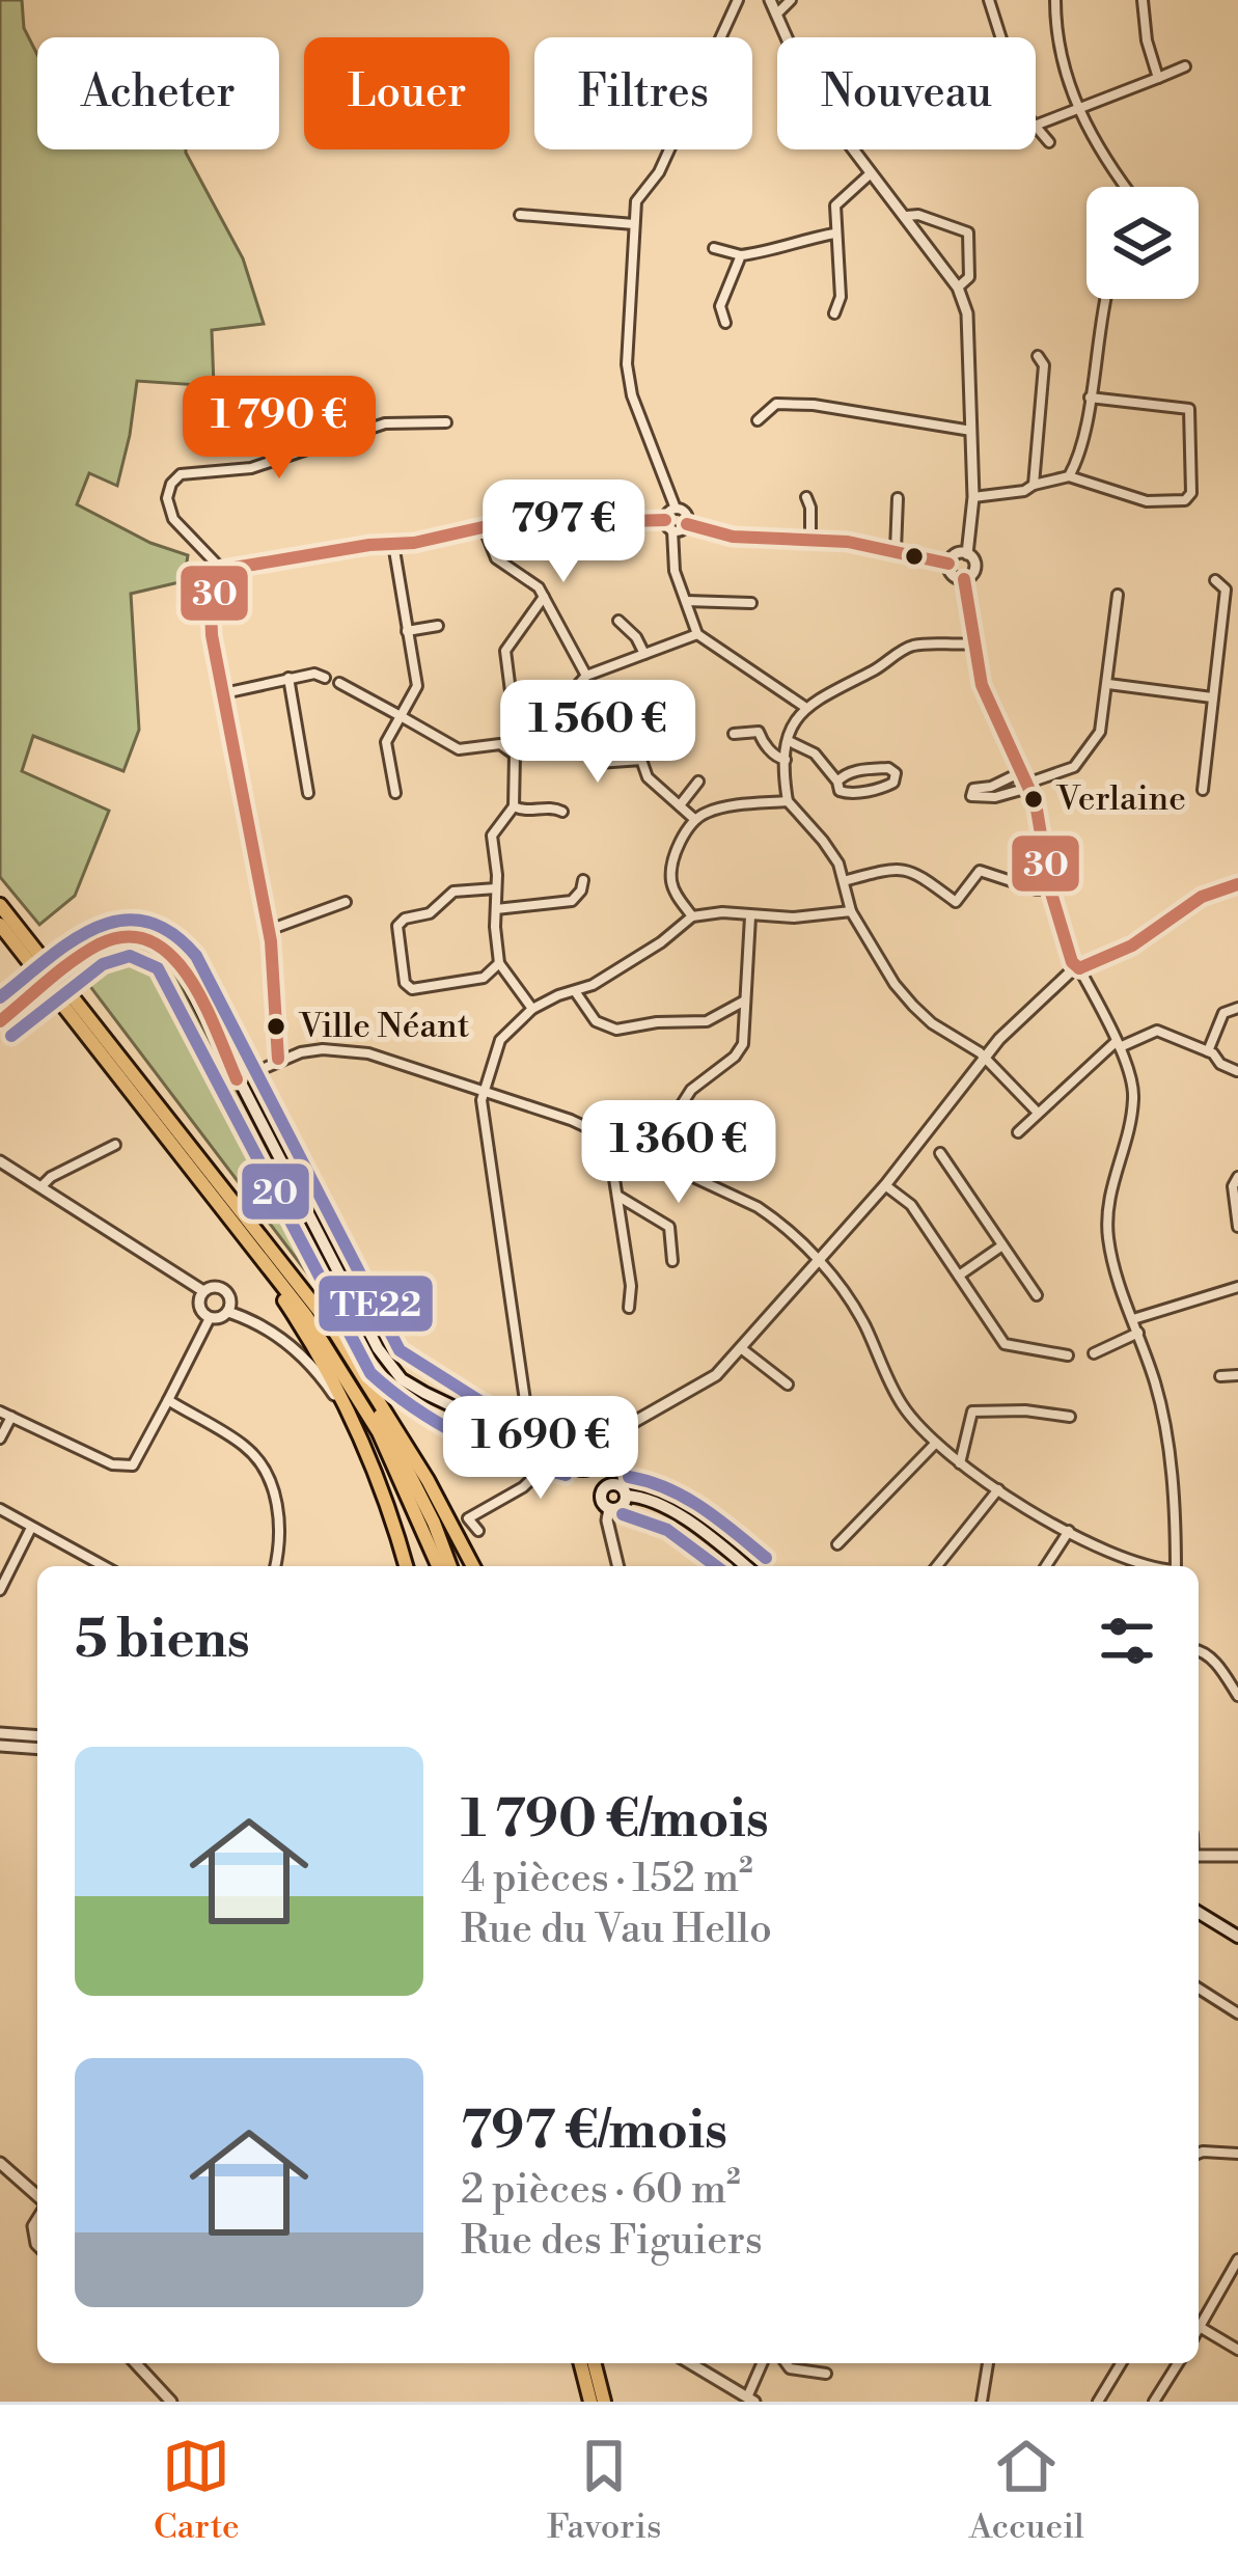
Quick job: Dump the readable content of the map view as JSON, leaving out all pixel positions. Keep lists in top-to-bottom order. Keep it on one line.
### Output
{"places":["Verlaine","Ville Néant"],"lines":["transit line 30","transit line TE22","transit line 20"],"page":{"chip":["Acheter","Louer","Filtres","Nouveau"],"price":["1 790 €","797 €","1 560 €","1 360 €","1 690 €"],"heading":"5 biens","list":[{"name":"1 790 €/mois","note":"4 pièces · 152 m² · Rue du Vau Hello"},{"name":"797 €/mois","note":"2 pièces · 60 m² · Rue des Figuiers"}],"tabs":["Carte","Favoris","Accueil"]}}
